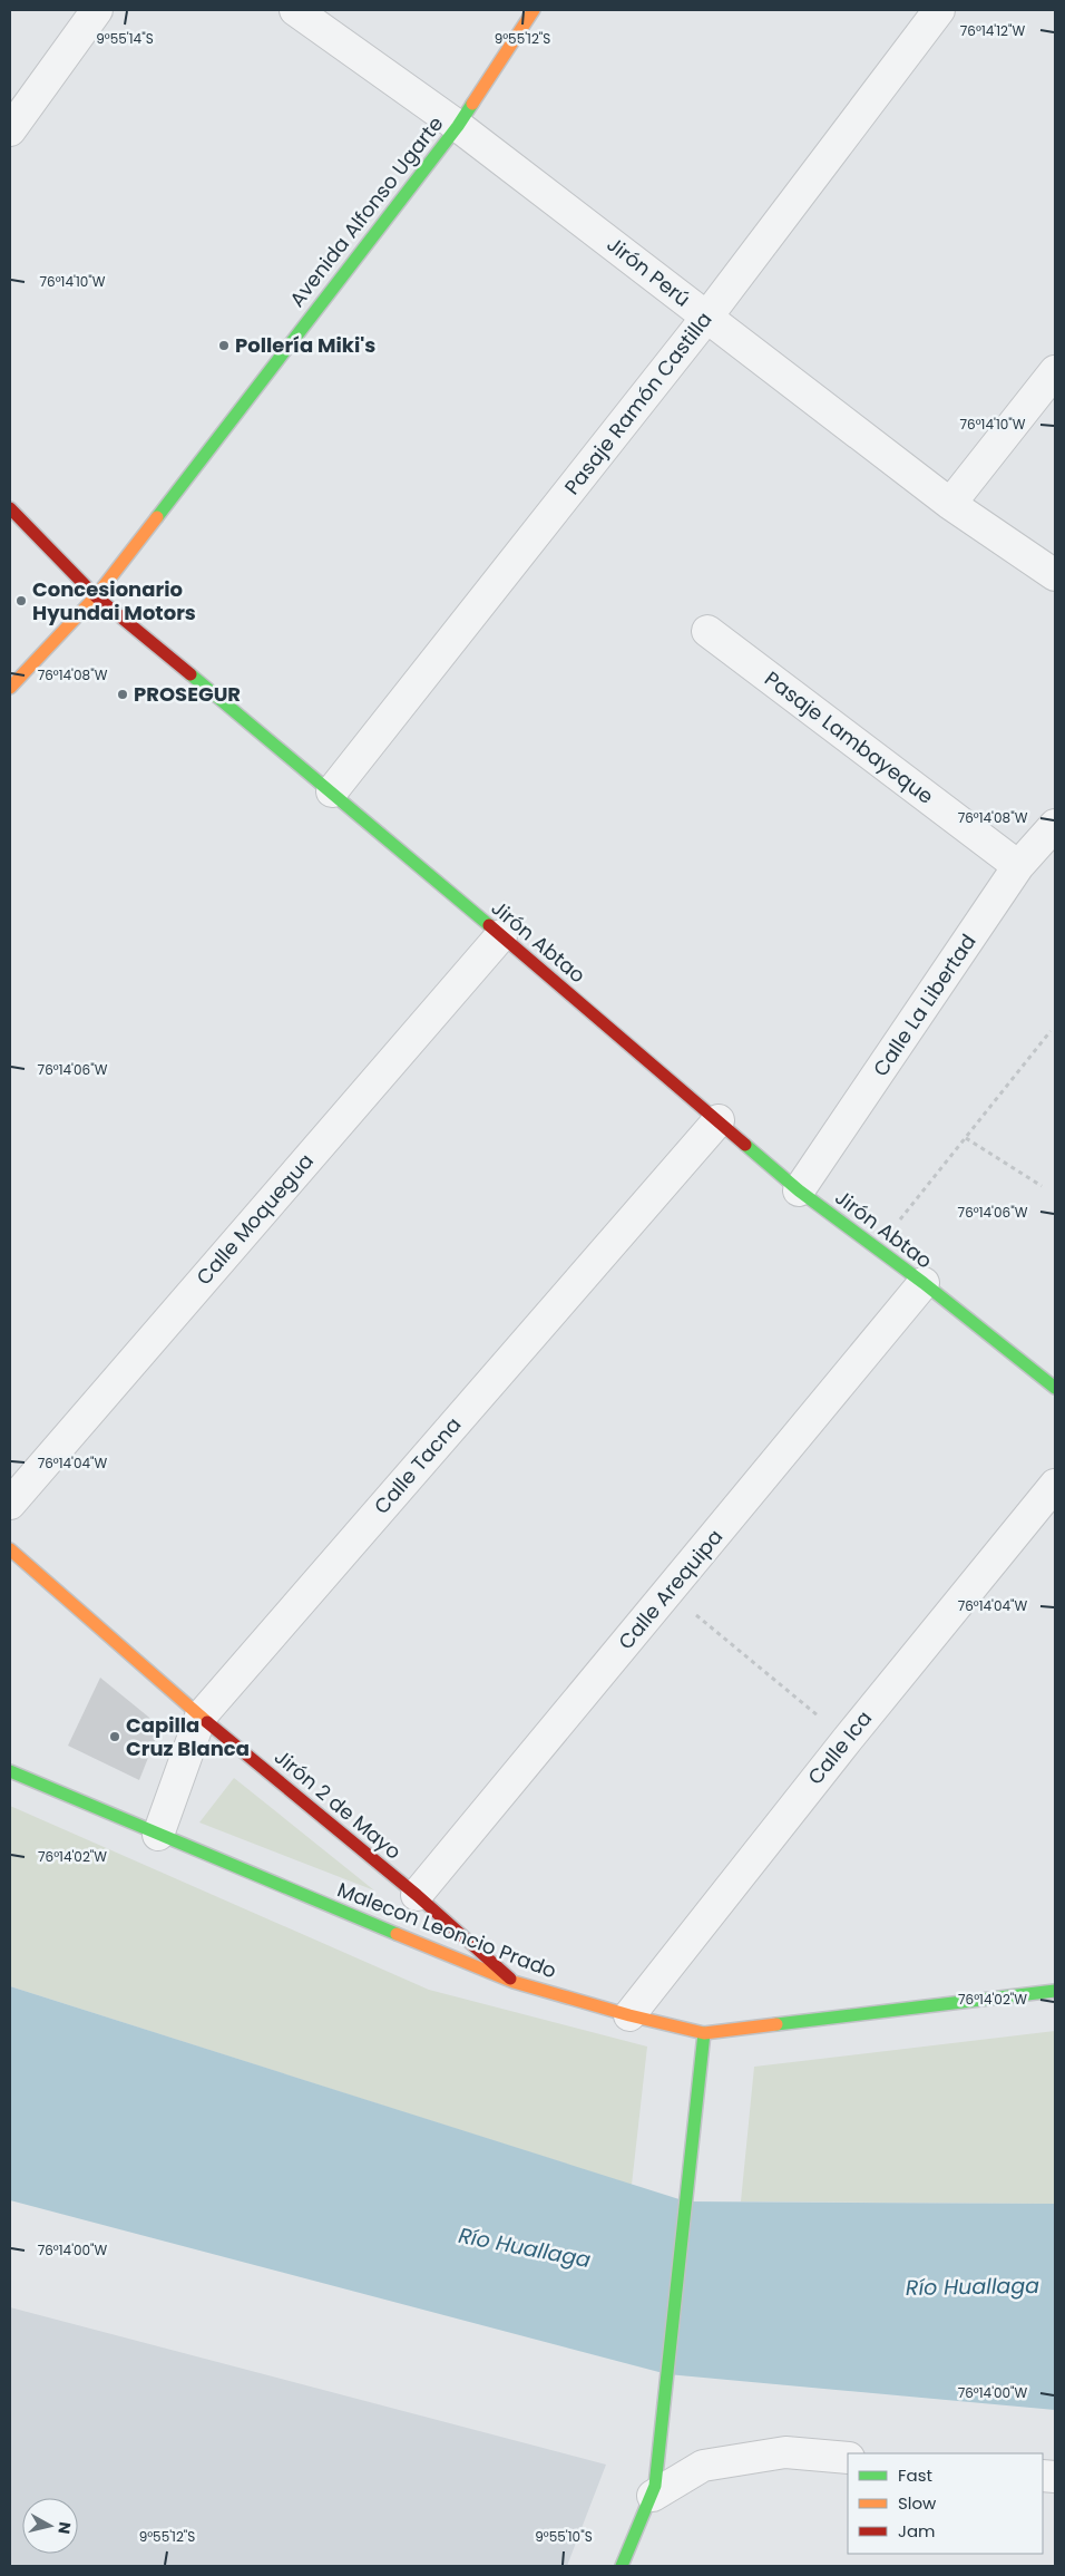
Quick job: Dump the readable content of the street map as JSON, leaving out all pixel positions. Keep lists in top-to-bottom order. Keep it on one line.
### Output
{"streets":{"street":["Avenida Alfonso Ugarte","Jirón Perú","Pasaje Ramón Castilla","Pasaje Lambayeque","Jirón Abtao","Calle La Libertad","Calle Moquegua","Calle Tacna","Calle Arequipa","Calle Ica","Jirón 2 de Mayo","Malecon Leoncio Prado"]},"crossings":[["Avenida Alfonso Ugarte","Jirón Perú"],["Avenida Alfonso Ugarte","Jirón Abtao"],["Jirón Perú","Pasaje Ramón Castilla"],["Pasaje Ramón Castilla","Jirón Abtao"],["Pasaje Lambayeque","Calle La Libertad"],["Jirón Abtao","Calle La Libertad"],["Jirón Abtao","Calle Moquegua"],["Jirón Abtao","Calle Tacna"],["Jirón Abtao","Calle Arequipa"],["Calle Tacna","Jirón 2 de Mayo"],["Calle Tacna","Malecon Leoncio Prado"],["Calle Arequipa","Jirón 2 de Mayo"],["Calle Ica","Malecon Leoncio Prado"],["Jirón 2 de Mayo","Malecon Leoncio Prado"]],"water":["Río Huallaga"],"places":["Pollería Miki's","Concesionario Hyundai Motors","PROSEGUR","Capilla Cruz Blanca"],"legend":["Fast","Slow","Jam"],"north":"right","coordinates":["76°14'12\"W","9°55'14\"S","9°55'12\"S","76°14'10\"W","76°14'08\"W","76°14'06\"W","76°14'04\"W","76°14'02\"W","76°14'00\"W","9°55'10\"S"]}
